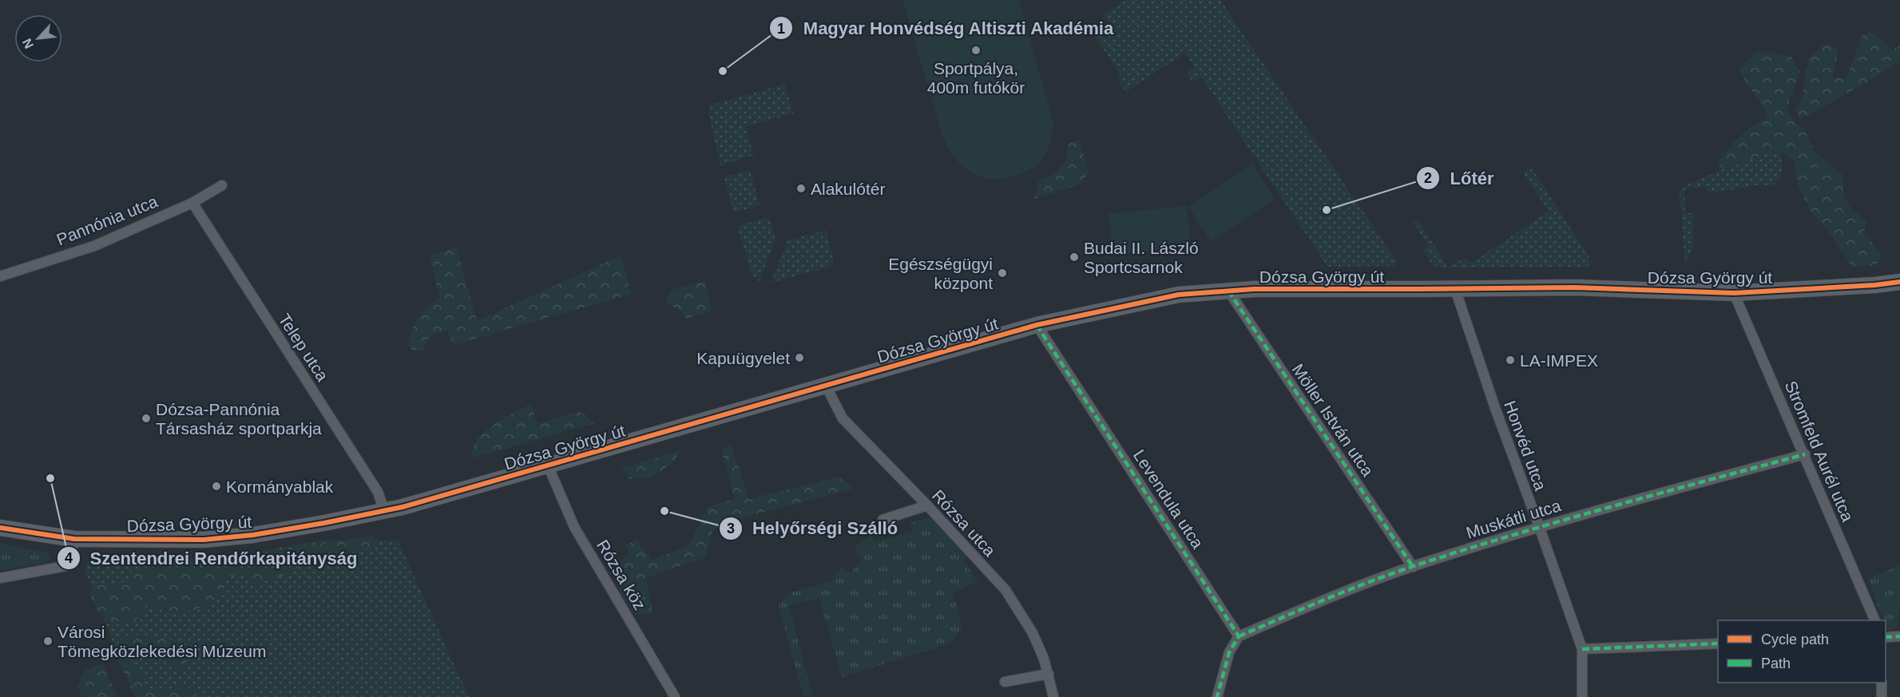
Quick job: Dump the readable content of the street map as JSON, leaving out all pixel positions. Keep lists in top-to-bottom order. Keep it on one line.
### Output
{"streets":{"main road":["Dózsa György út"],"street":["Pannónia utca","Telep utca","Möller István utca","Honvéd utca","Stromfeld Aurél utca","Levendula utca","Muskátli utca","Rózsa utca","Rózsa köz"]},"crossings":[["Pannónia utca","Telep utca"],["Dózsa György út","Telep utca"],["Dózsa György út","Möller István utca"],["Dózsa György út","Honvéd utca"],["Dózsa György út","Stromfeld Aurél utca"],["Dózsa György út","Levendula utca"],["Dózsa György út","Rózsa utca"],["Dózsa György út","Rózsa köz"],["Möller István utca","Muskátli utca"],["Honvéd utca","Muskátli utca"],["Stromfeld Aurél utca","Muskátli utca"],["Levendula utca","Muskátli utca"]],"places":["Sportpálya, 400m futókör","Magyar Honvédség Altiszti Akadémia","Alakulótér","Lőtér","Budai II. László Sportcsarnok","Egészségügyi központ","Kapuügyelet","LA-IMPEX","Dózsa-Pannónia Társasház sportparkja","Szentendrei Rendőrkapitányság","Kormányablak","Helyőrségi Szálló","Városi Tömegközlekedési Múzeum"],"legend":["Cycle path","Path"],"north":"bottom left"}
